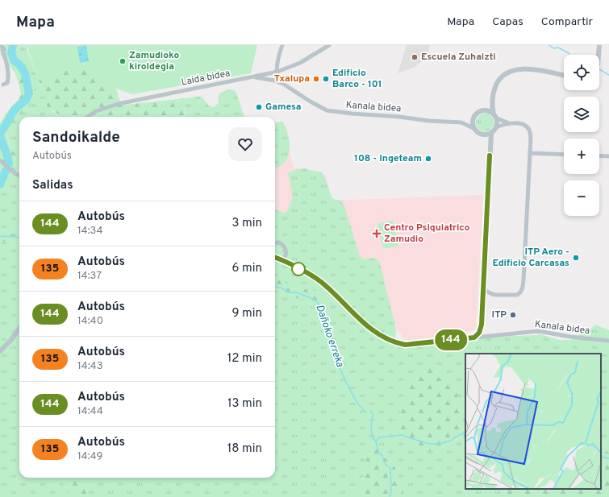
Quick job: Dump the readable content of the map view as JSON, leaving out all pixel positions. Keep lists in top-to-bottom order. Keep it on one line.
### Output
{"streets":{"street":["Laida bidea","Kanala bidea"]},"crossings":[["Laida bidea","Kanala bidea"]],"water":["Dañoko erreka"],"places":{"other":["Escuela Zuhaizti","Zamudioko kiroldegia","Txalupa","Edificio Barco - 101","Gamesa","108 - Ingeteam","ITP Aero - Edificio Carcasas","ITP"],"health":["Centro Psiquiatrico Zamudio"]},"lines":["bus line 144"],"page":{"header":"Mapa","nav":["Mapa","Capas","Compartir"],"on_map":"144","map_buttons":["+","−"],"heading":[["Sandoikalde","Autobús"],"Salidas"],"list":[{"mark":"144","name":"Autobús","note":"14:34","value":"3 min"},{"mark":"135","name":"Autobús","note":"14:37","value":"6 min"},{"mark":"144","name":"Autobús","note":"14:40","value":"9 min"},{"mark":"135","name":"Autobús","note":"14:43","value":"12 min"},{"mark":"144","name":"Autobús","note":"14:44","value":"13 min"},{"mark":"135","name":"Autobús","note":"14:49","value":"18 min"}]}}
